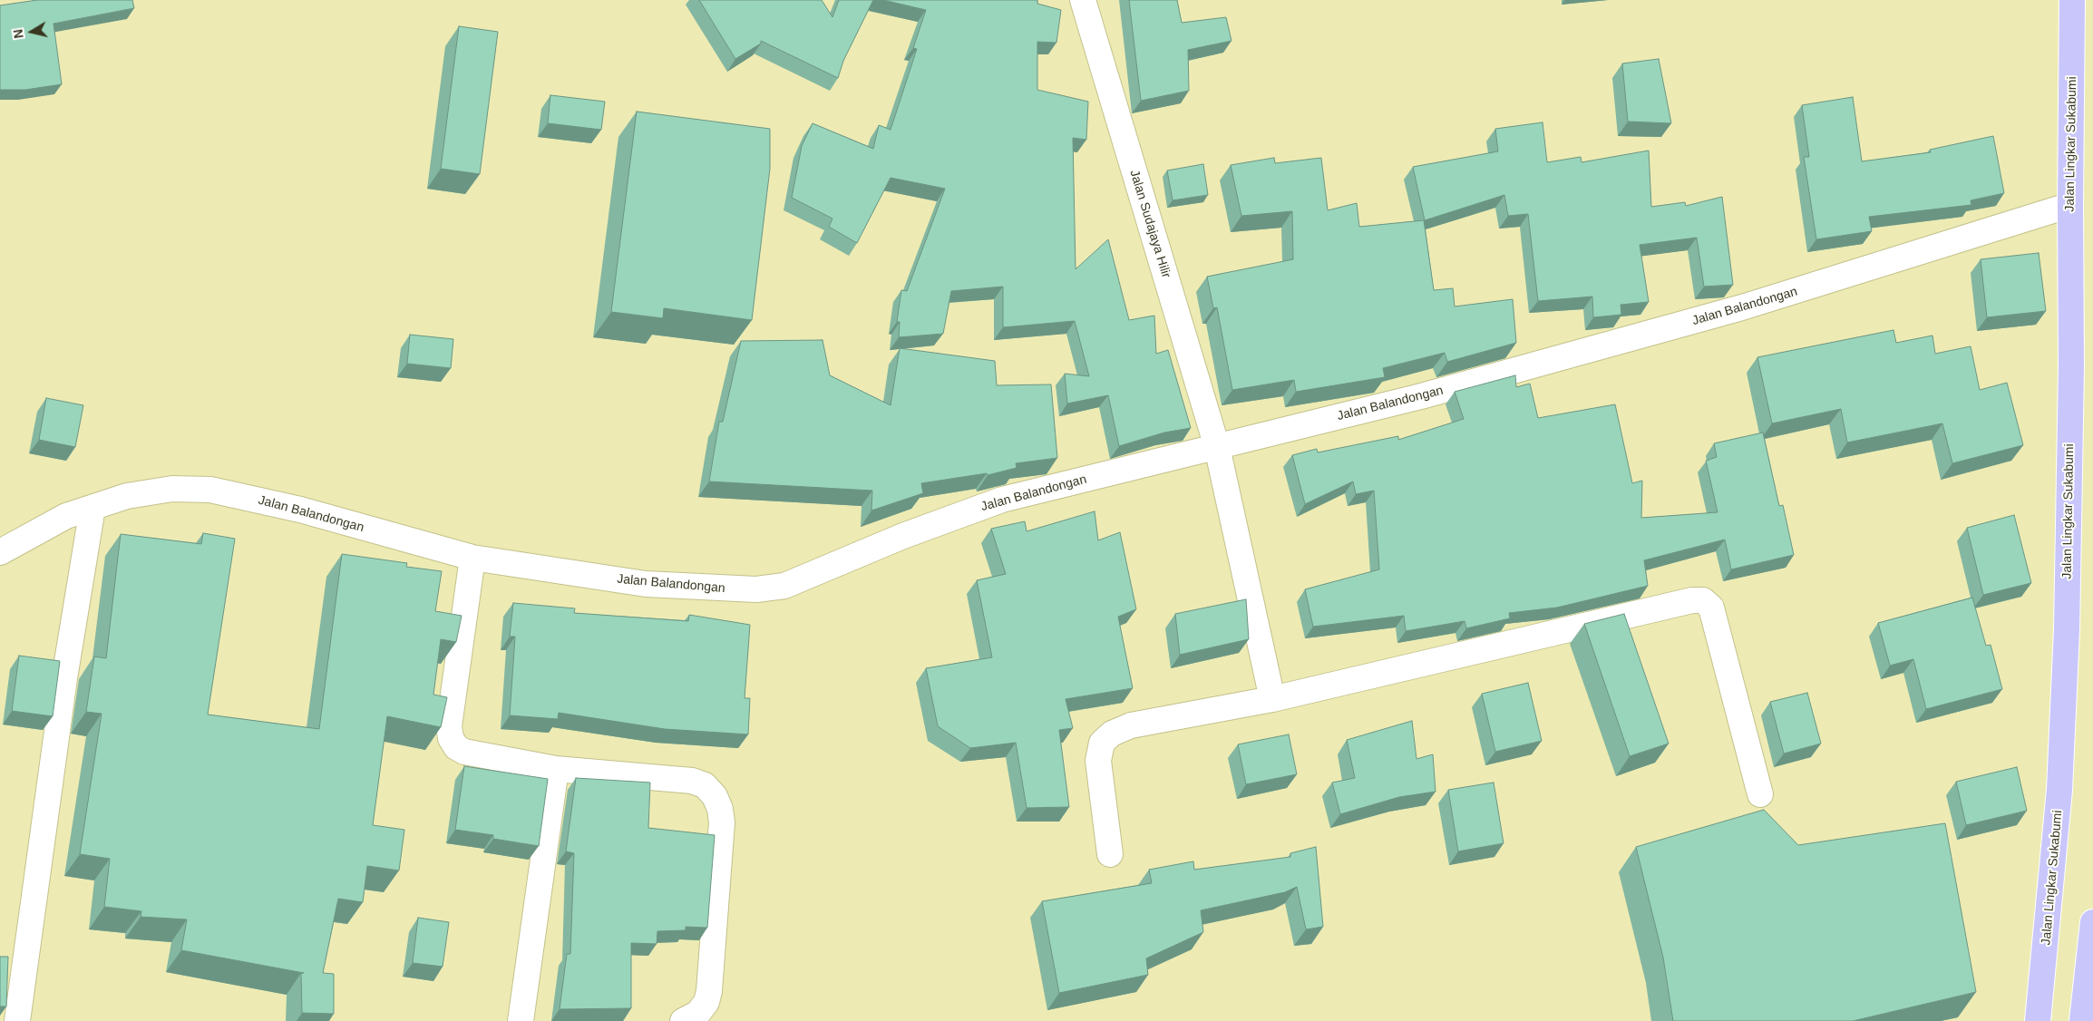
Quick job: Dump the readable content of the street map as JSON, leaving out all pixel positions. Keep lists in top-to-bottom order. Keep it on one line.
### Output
{"streets":{"main road":["Jalan Lingkar Sukabumi"],"street":["Jalan Sudajaya Hilir","Jalan Balandongan"]},"crossings":[["Jalan Lingkar Sukabumi","Jalan Balandongan"],["Jalan Sudajaya Hilir","Jalan Balandongan"]],"north":"left"}
